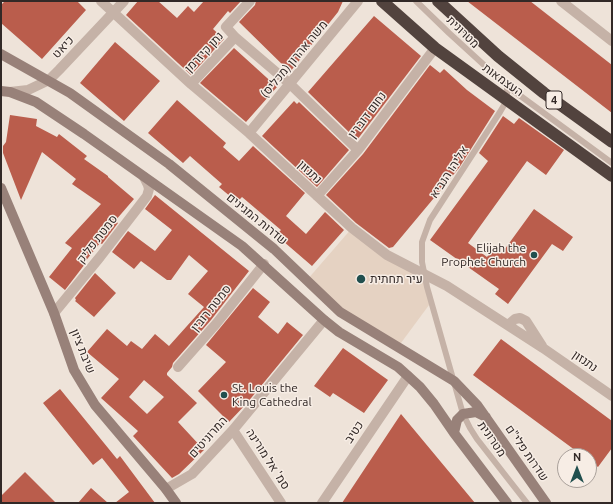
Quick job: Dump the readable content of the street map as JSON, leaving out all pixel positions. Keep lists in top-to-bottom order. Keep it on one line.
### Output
{"streets":{"highway":["העצמאות","4"],"street":["כיאט","נתן קיזרמן","משה אהרון (מכליס)","נחום דוברין","נתנזון","שדרות המגינים","סמטת פליק","סמטת רובין","שיבת ציון","כטיב","המרוניטים","שדרות פלי\"ם","סמ' אל מורינה"],"lane":["מטרונית","אליהו הנביא"]},"crossings":[["מטרונית","אליהו הנביא"],["מטרונית","שדרות המגינים"],["כיאט","נתנזון"],["כיאט","שדרות המגינים"],["נתן קיזרמן","נתנזון"],["משה אהרון (מכליס)","נתנזון"],["העצמאות","נחום דוברין"],["העצמאות","אליהו הנביא"],["נחום דוברין","נתנזון"],["נתנזון","אליהו הנביא"],["אליהו הנביא","שדרות המגינים"],["שדרות המגינים","שדרות פלי\"ם"],["סמטת פליק","שיבת ציון"],["שיבת ציון","המרוניטים"],["המרוניטים","סמ' אל מורינה"]],"places":["Elijah the Prophet Church","עיר תחתית","St. Louis the King Cathedral"],"north":"top"}
